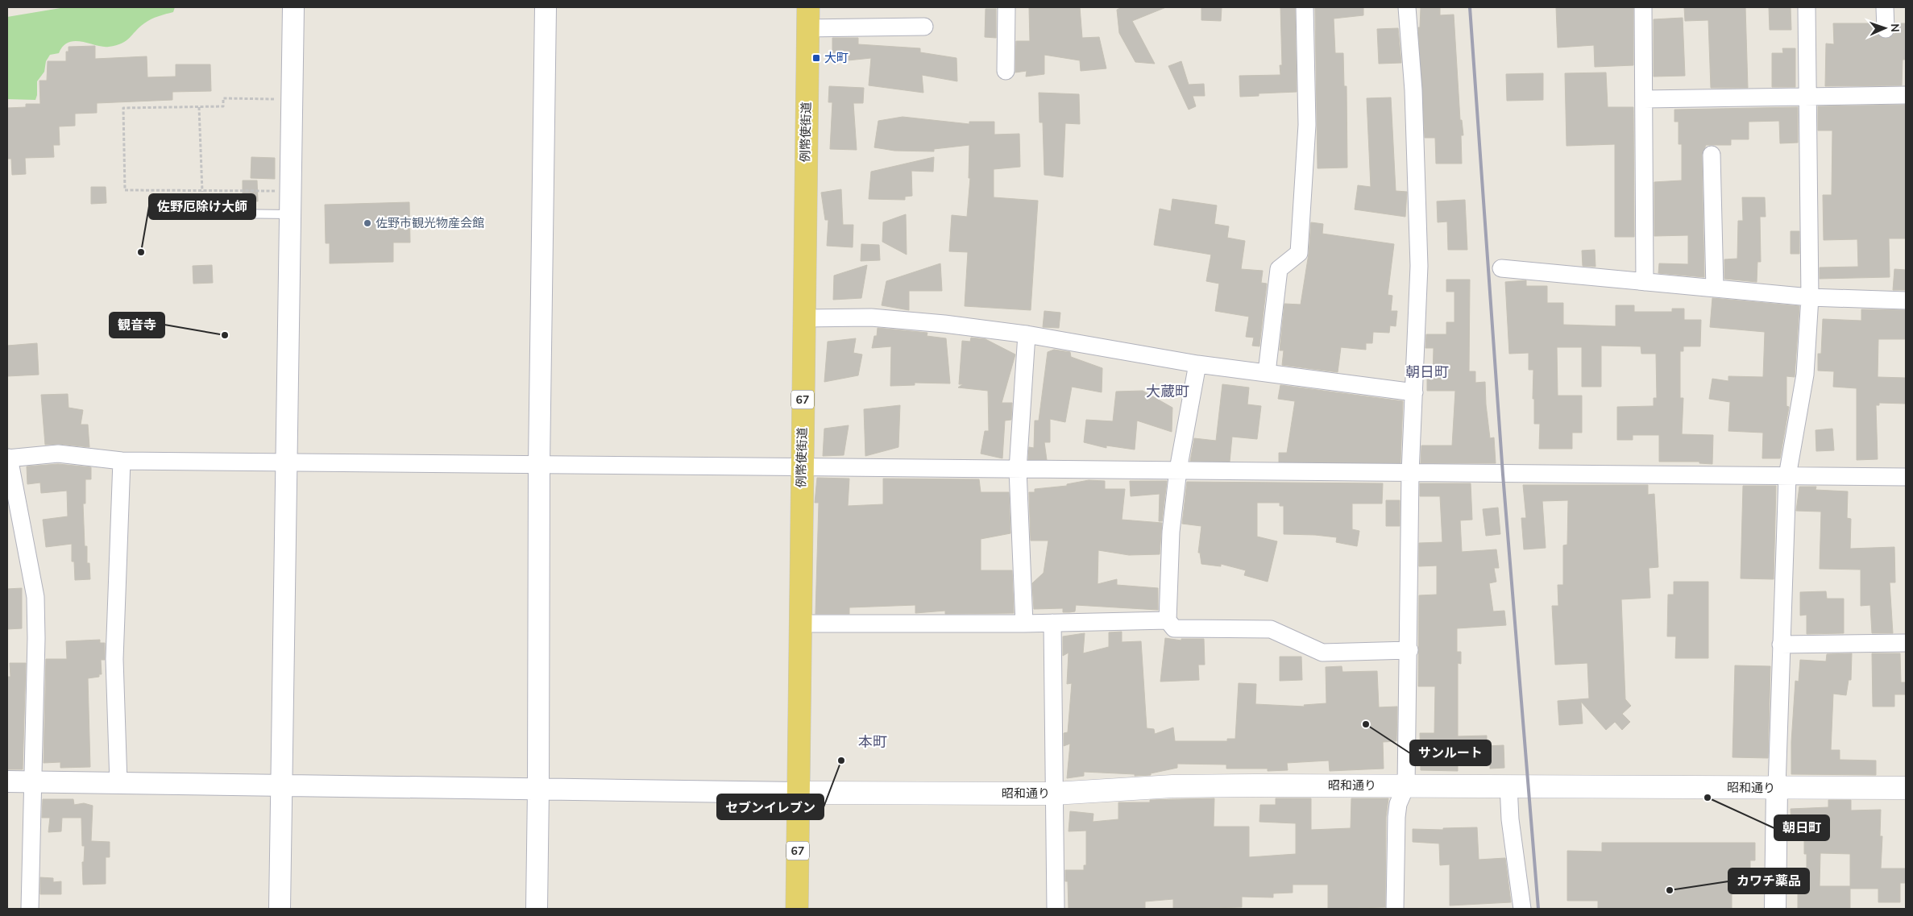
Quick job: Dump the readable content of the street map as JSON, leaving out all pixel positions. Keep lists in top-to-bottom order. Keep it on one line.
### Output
{"streets":{"main road":["例幣使街道","67","昭和通り"]},"crossings":[["例幣使街道","昭和通り"]],"districts":["朝日町","大蔵町","本町"],"places":{"transit":["大町"],"other":["佐野市観光物産会館","佐野厄除け大師","観音寺","サンルート","セブンイレブン","朝日町","カワチ薬品"]},"north":"right"}
